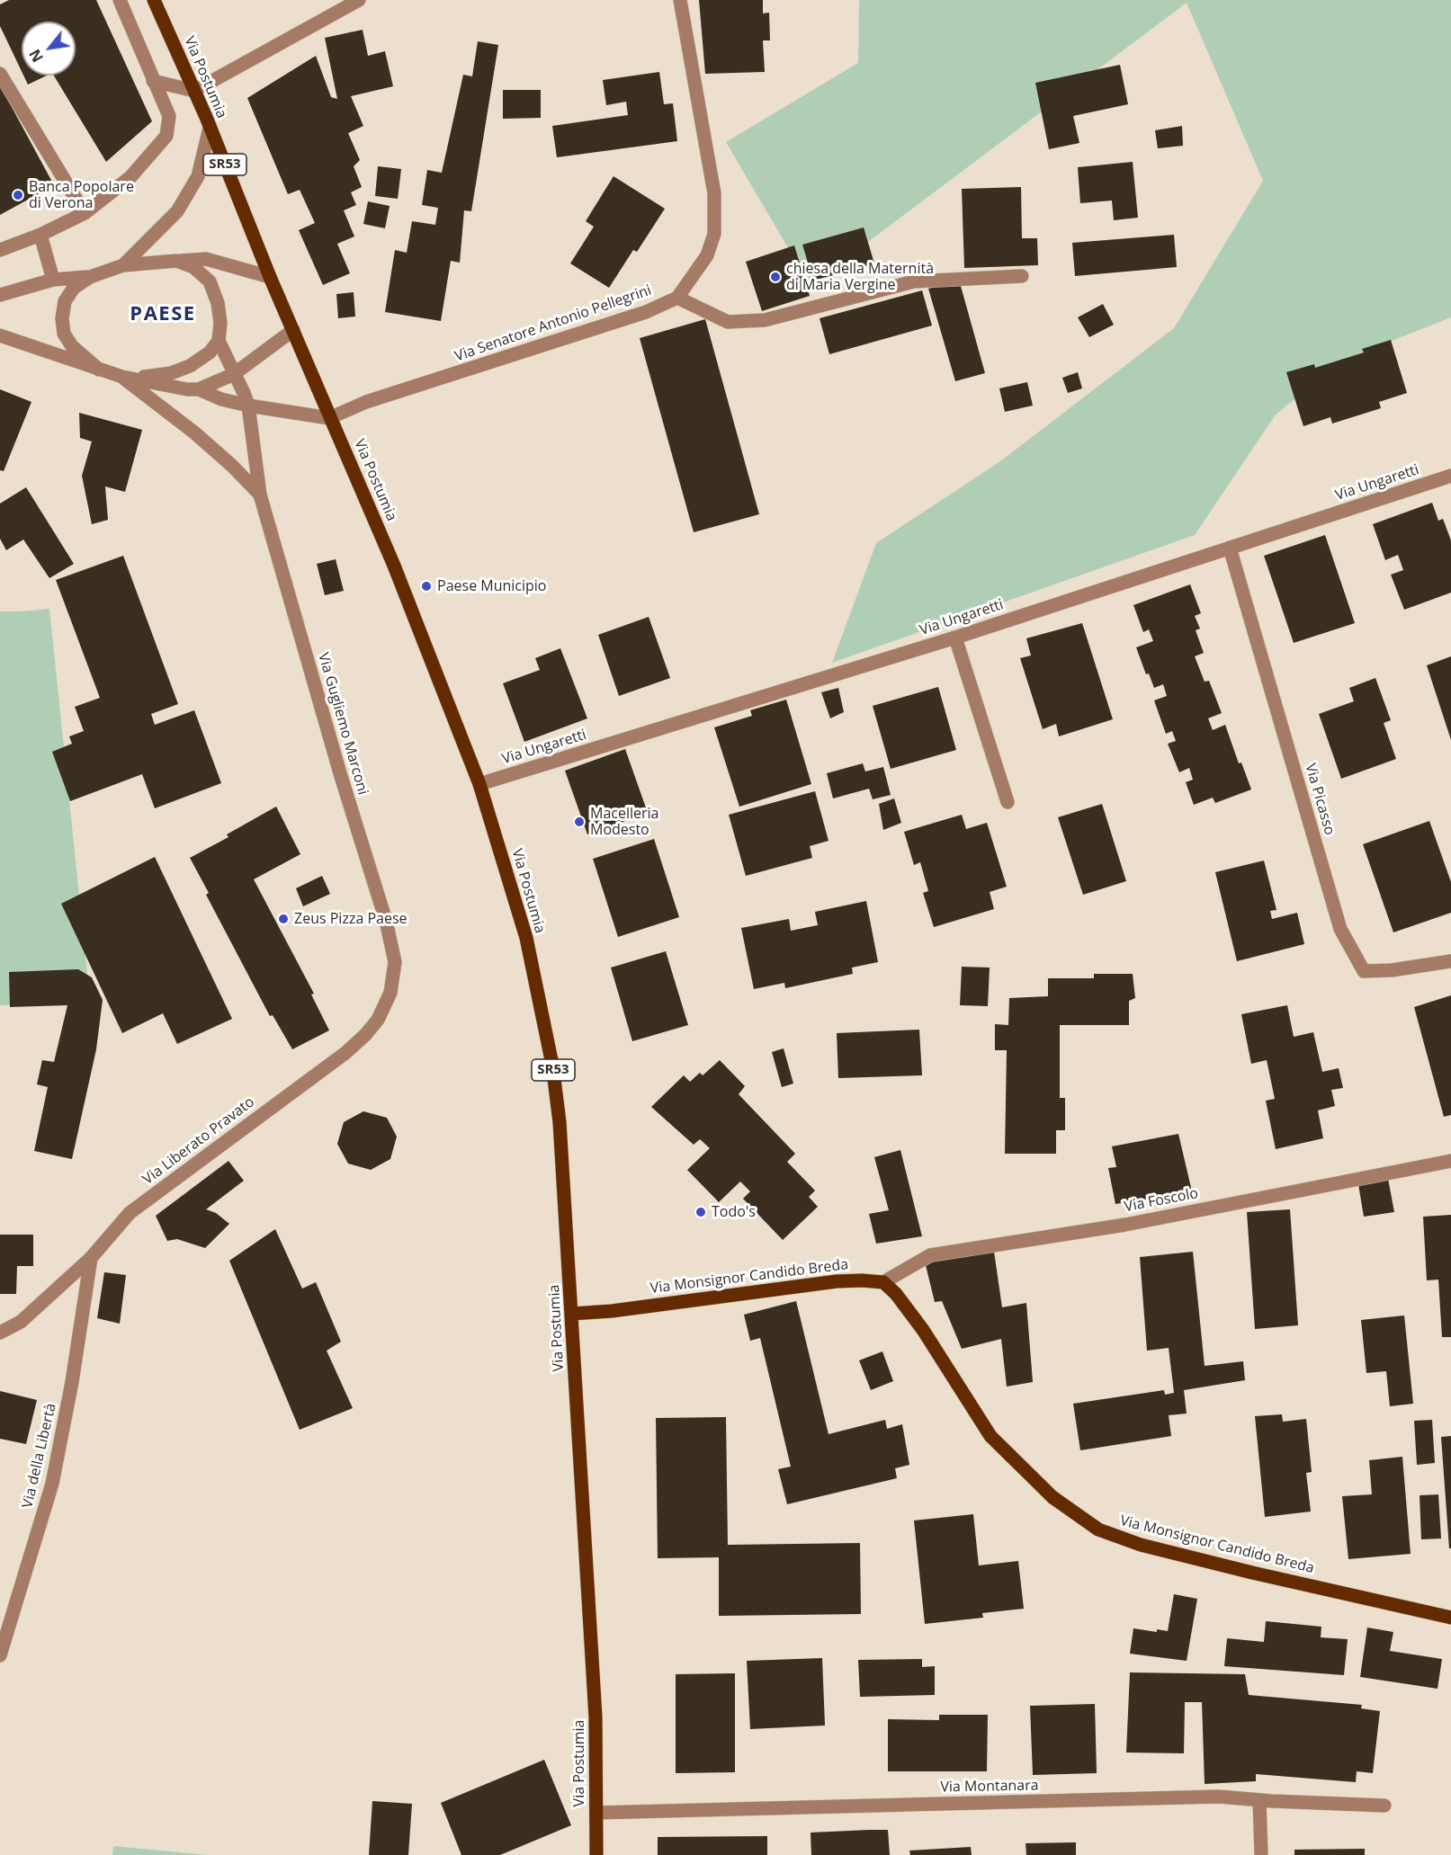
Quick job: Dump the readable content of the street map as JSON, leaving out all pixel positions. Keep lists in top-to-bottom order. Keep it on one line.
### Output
{"streets":{"main road":["Via Postumia","SR53","Via Monsignor Candido Breda"],"street":["Via Senatore Antonio Pellegrini","Via Ungaretti","Via Gugliemo Marconi","Via Picasso","Via Liberato Pravato","Via Foscolo","Via della Libertà","Via Montanara"]},"crossings":[["Via Postumia","Via Senatore Antonio Pellegrini"],["Via Postumia","Via Ungaretti"],["Via Postumia","Via Monsignor Candido Breda"],["Via Postumia","Via Montanara"],["Via Ungaretti","Via Picasso"],["Via Gugliemo Marconi","Via Liberato Pravato"],["Via Liberato Pravato","Via della Libertà"],["Via Foscolo","Via Monsignor Candido Breda"]],"districts":["PAESE"],"places":["Banca Popolare di Verona","chiesa della Maternità di Maria Vergine","Paese Municipio","Macelleria Modesto","Zeus Pizza Paese","Todo's"],"north":"bottom left"}
